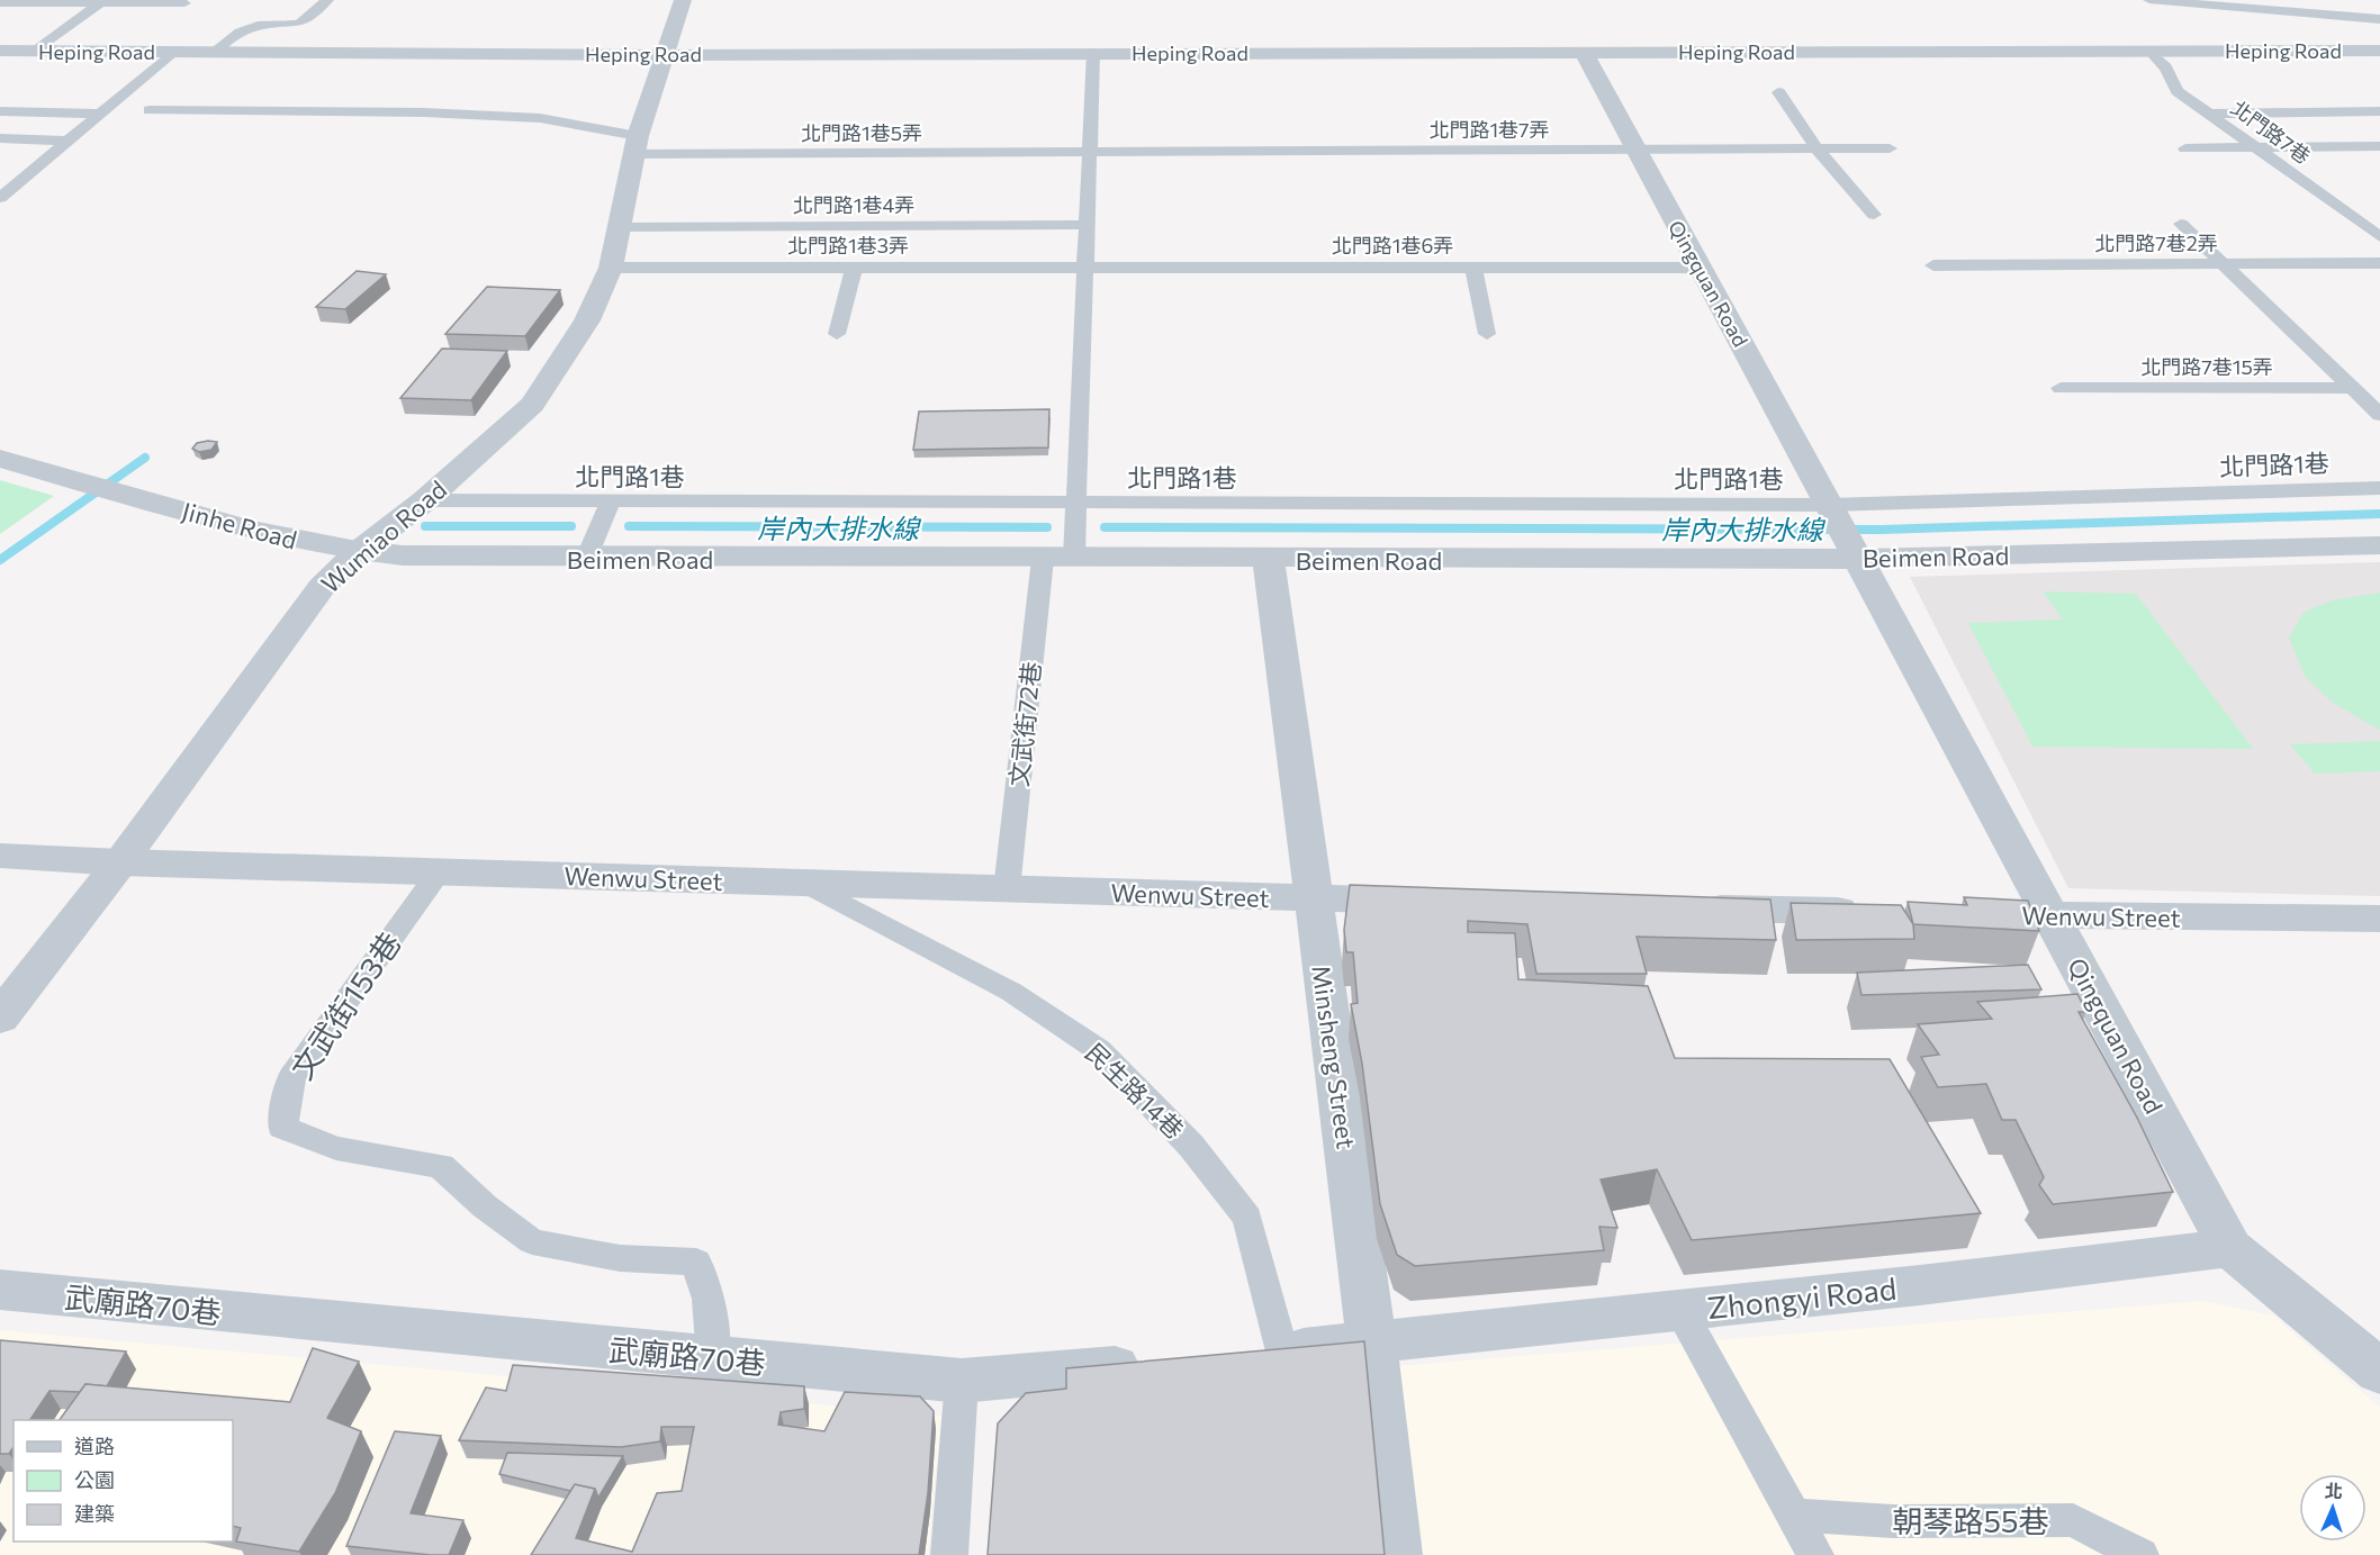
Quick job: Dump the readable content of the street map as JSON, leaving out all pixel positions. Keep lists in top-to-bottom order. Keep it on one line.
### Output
{"streets":{"street":["Heping Road","Qingquan Road","Jinhe Road","Wumiao Road","Beimen Road","Wenwu Street","Minsheng Street","Zhongyi Road","武廟路70巷"],"lane":["北門路1巷7弄","北門路7巷","北門路1巷5弄","北門路1巷4弄","北門路7巷2弄","北門路1巷3弄","北門路1巷6弄","北門路7巷15弄","北門路1巷","文武街72巷","文武街153巷","民生路14巷","朝琴路55巷"]},"crossings":[["Heping Road","北門路7巷"],["Heping Road","Qingquan Road"],["Heping Road","Wumiao Road"],["北門路1巷7弄","北門路1巷5弄"],["北門路1巷7弄","Qingquan Road"],["北門路1巷5弄","Wumiao Road"],["北門路1巷4弄","Wumiao Road"],["北門路1巷3弄","北門路1巷6弄"],["北門路1巷3弄","Wumiao Road"],["北門路1巷6弄","Qingquan Road"],["Qingquan Road","北門路1巷"],["Qingquan Road","Beimen Road"],["Qingquan Road","Wenwu Street"],["Qingquan Road","Zhongyi Road"],["北門路1巷","Wumiao Road"],["北門路1巷","Beimen Road"],["Jinhe Road","Wumiao Road"],["Jinhe Road","Beimen Road"],["Wumiao Road","Beimen Road"],["Wumiao Road","Wenwu Street"],["Beimen Road","文武街72巷"],["Beimen Road","Minsheng Street"],["文武街72巷","Wenwu Street"],["Wenwu Street","文武街153巷"],["Wenwu Street","Minsheng Street"],["Wenwu Street","民生路14巷"],["文武街153巷","武廟路70巷"],["Minsheng Street","Zhongyi Road"]],"water":["岸內大排水線"],"legend":["道路","公園","建築"],"north":"top"}
